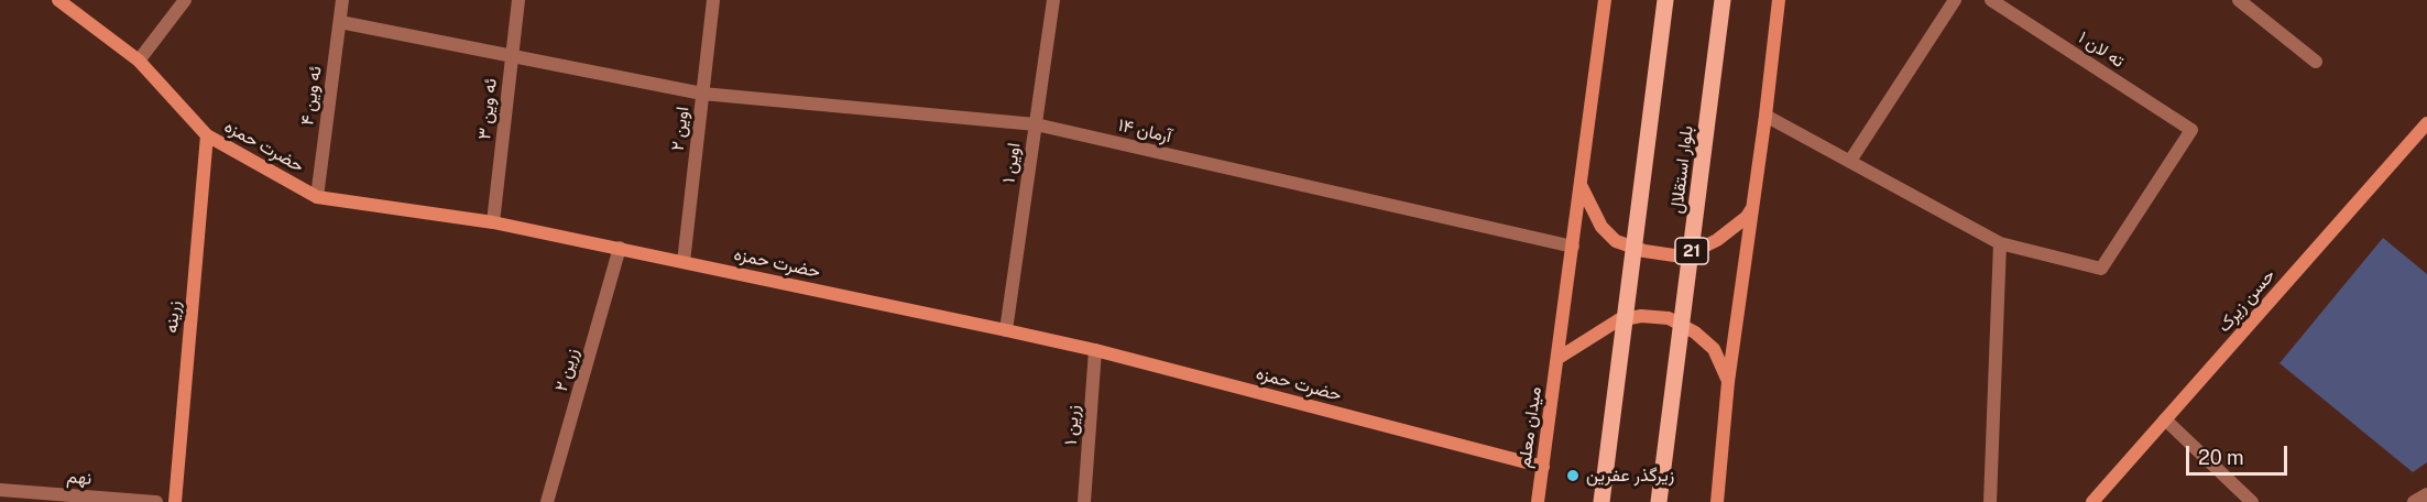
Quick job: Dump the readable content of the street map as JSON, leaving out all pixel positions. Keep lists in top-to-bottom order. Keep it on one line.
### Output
{"streets":{"main road":["بلوار استقلال","21"],"street":["ته لان ۱","ئه وین ۴","ئه وین ۳","اوین ۲","آرمان ۱۴","حضرت حمزه","اوین ۱","حسن زیرک","زرینه","زرین ۲","زرین ۱","میدان معلم","نهم"]},"crossings":[["ئه وین ۴","آرمان ۱۴"],["ئه وین ۴","حضرت حمزه"],["ئه وین ۳","آرمان ۱۴"],["ئه وین ۳","حضرت حمزه"],["اوین ۲","آرمان ۱۴"],["اوین ۲","حضرت حمزه"],["آرمان ۱۴","اوین ۱"],["آرمان ۱۴","میدان معلم"],["حضرت حمزه","اوین ۱"],["حضرت حمزه","زرینه"],["حضرت حمزه","زرین ۲"],["حضرت حمزه","زرین ۱"],["حضرت حمزه","میدان معلم"]],"places":["زیرگذر عفرین"],"scale_bar":"20 m"}
